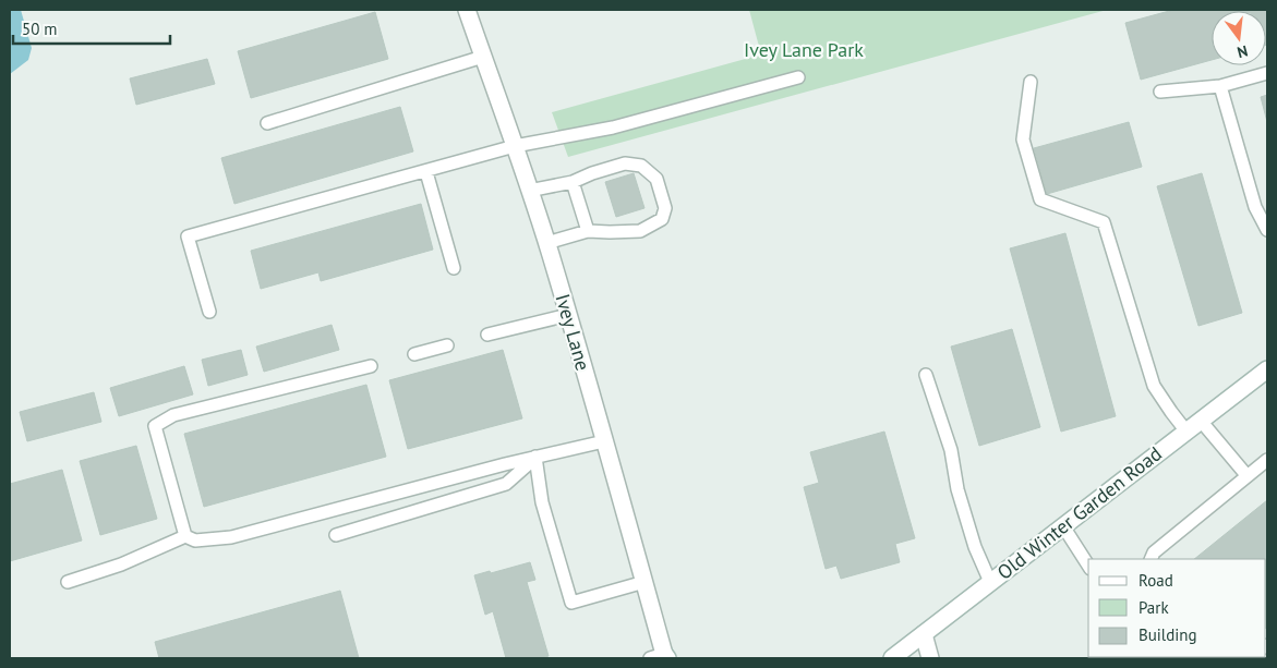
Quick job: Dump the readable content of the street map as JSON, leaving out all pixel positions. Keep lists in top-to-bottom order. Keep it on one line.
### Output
{"streets":{"street":["Ivey Lane","Old Winter Garden Road"]},"parks":["Ivey Lane Park"],"legend":["Road","Park","Building"],"scale_bar":"50 m","north":"bottom"}
